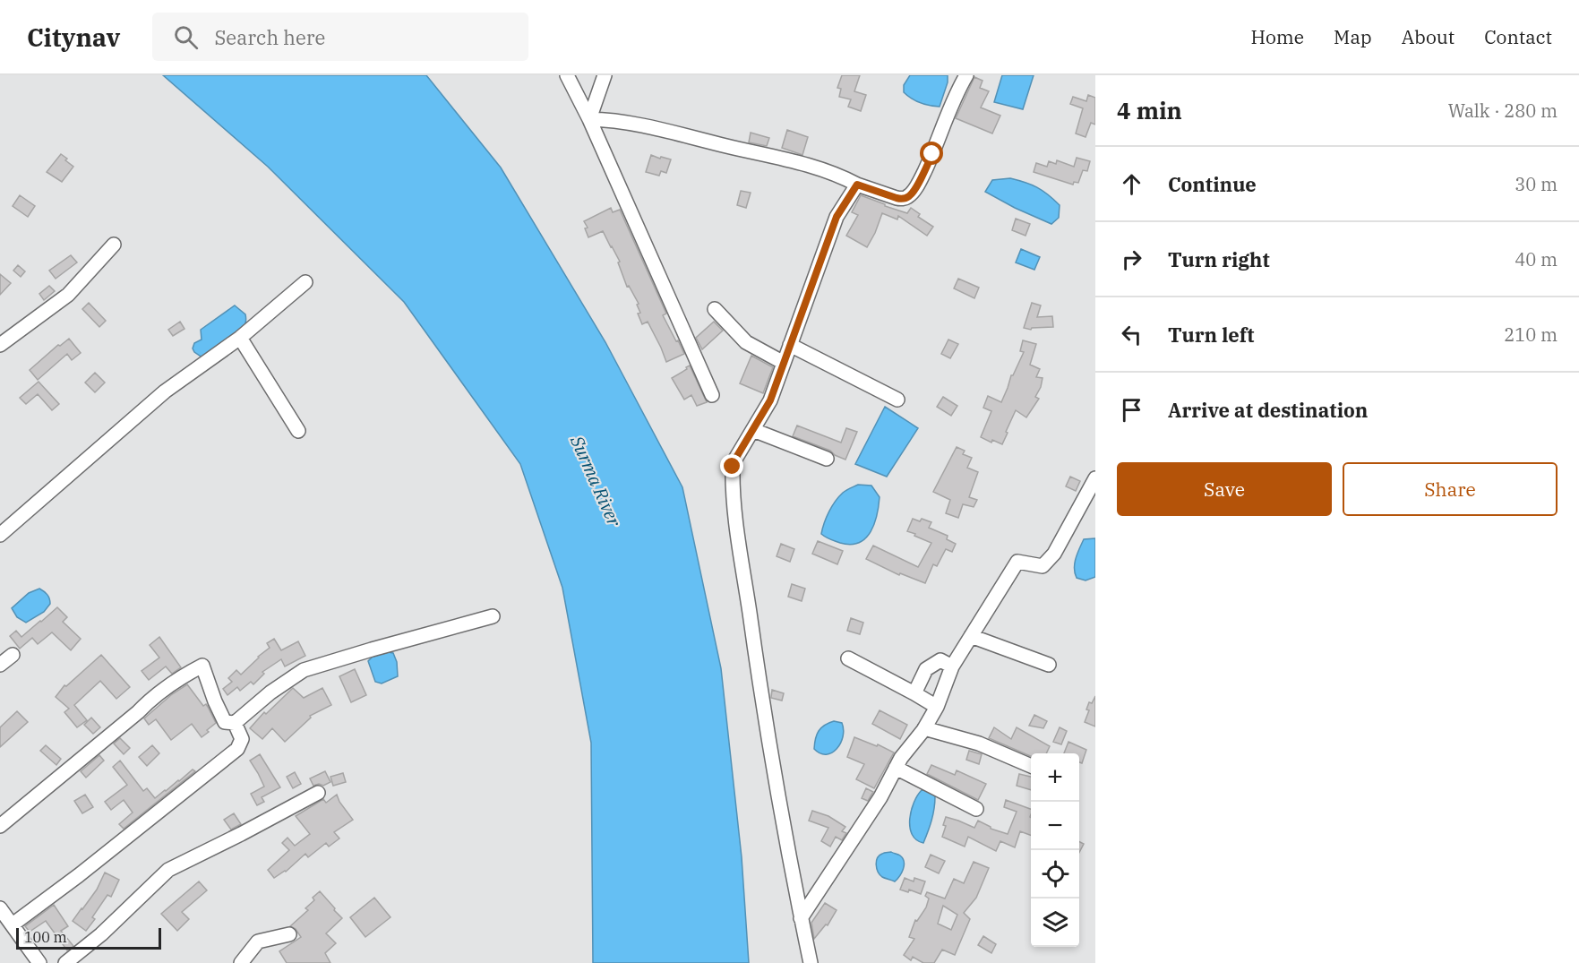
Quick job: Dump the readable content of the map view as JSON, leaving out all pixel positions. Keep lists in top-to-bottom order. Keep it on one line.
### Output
{"water":["Surma River"],"scale_bar":"100 m","page":{"header":"Citynav","search":"Search here","nav":["Home","Map","About","Contact"],"heading":["4 min","Walk · 280 m"],"list":[["Continue","30 m"],["Turn right","40 m"],["Turn left","210 m"],"Arrive at destination"],"buttons":["Save","Share"],"map_buttons":["+","−"],"scale":"100 m"}}
